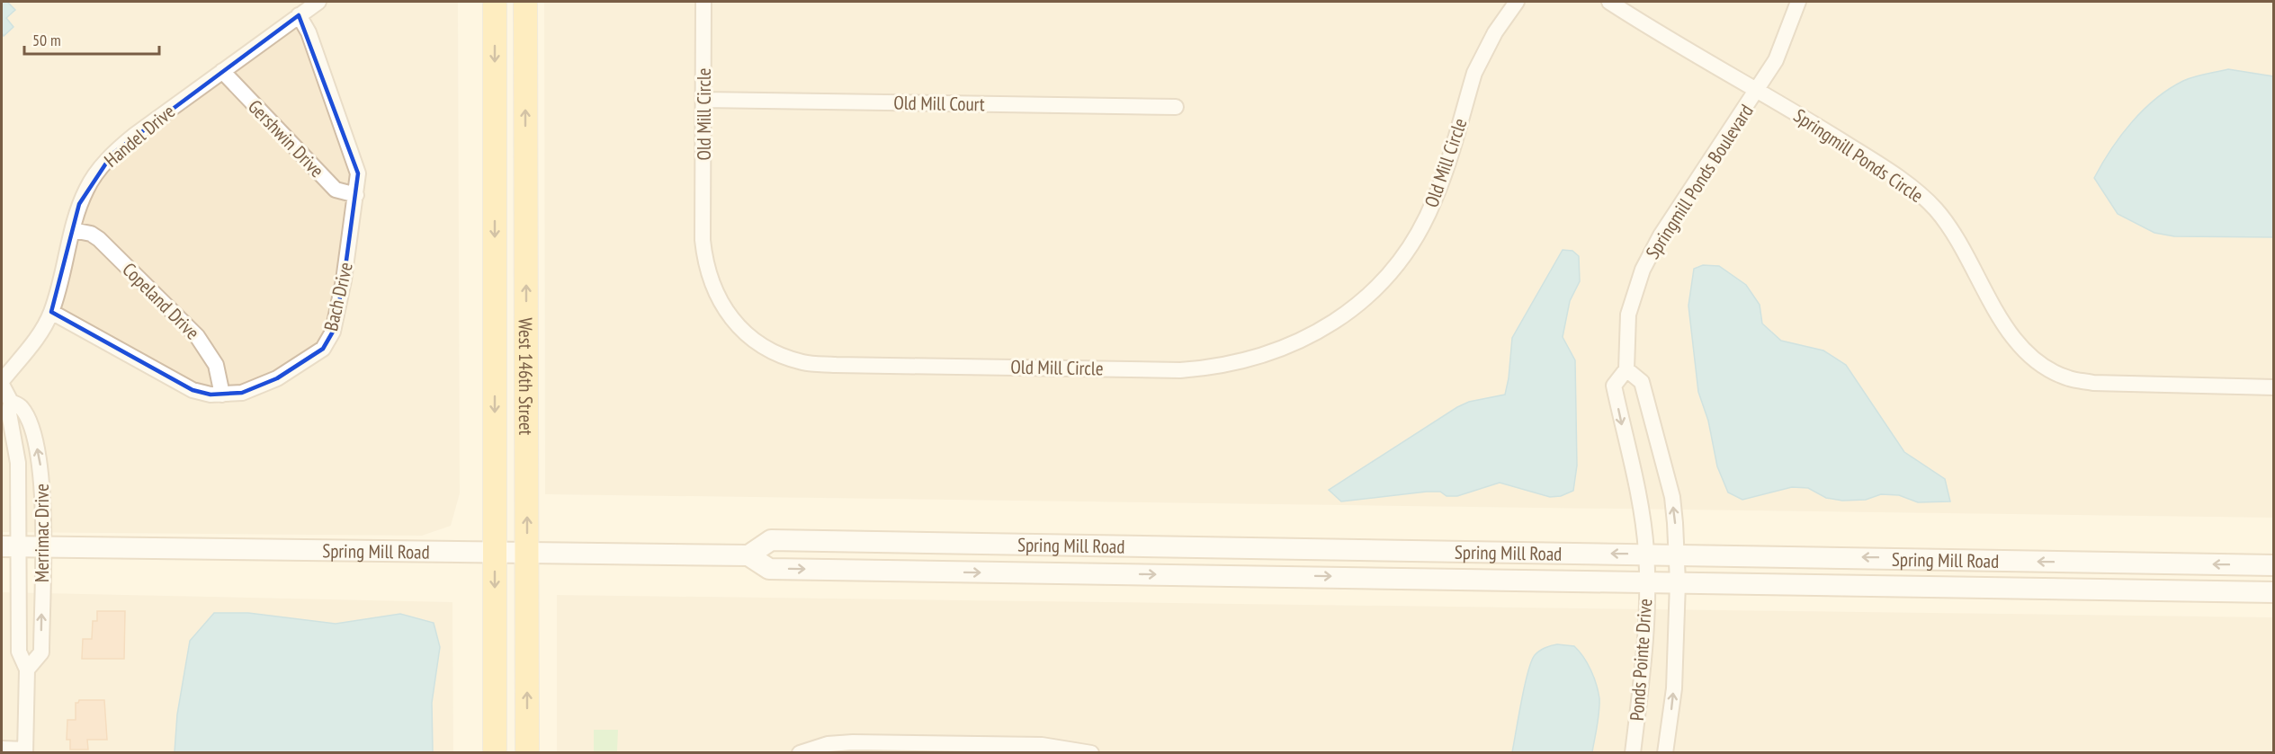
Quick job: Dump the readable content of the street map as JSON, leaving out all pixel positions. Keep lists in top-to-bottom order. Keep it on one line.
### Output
{"streets":{"main road":["West 146th Street"],"street":["Old Mill Court","Old Mill Circle","Handel Drive","Gershwin Drive","Springmill Ponds Circle","Springmill Ponds Boulevard","Bach Drive","Copeland Drive","Merrimac Drive","Spring Mill Road","Ponds Pointe Drive"]},"crossings":[["Old Mill Court","Old Mill Circle"],["Handel Drive","Gershwin Drive"],["Handel Drive","Bach Drive"],["Handel Drive","Copeland Drive"],["Handel Drive","Merrimac Drive"],["Gershwin Drive","Bach Drive"],["Springmill Ponds Circle","Springmill Ponds Boulevard"],["Springmill Ponds Boulevard","Spring Mill Road"],["Springmill Ponds Boulevard","Ponds Pointe Drive"],["Bach Drive","Copeland Drive"],["West 146th Street","Spring Mill Road"],["Merrimac Drive","Spring Mill Road"],["Spring Mill Road","Ponds Pointe Drive"]],"scale_bar":"50 m"}
